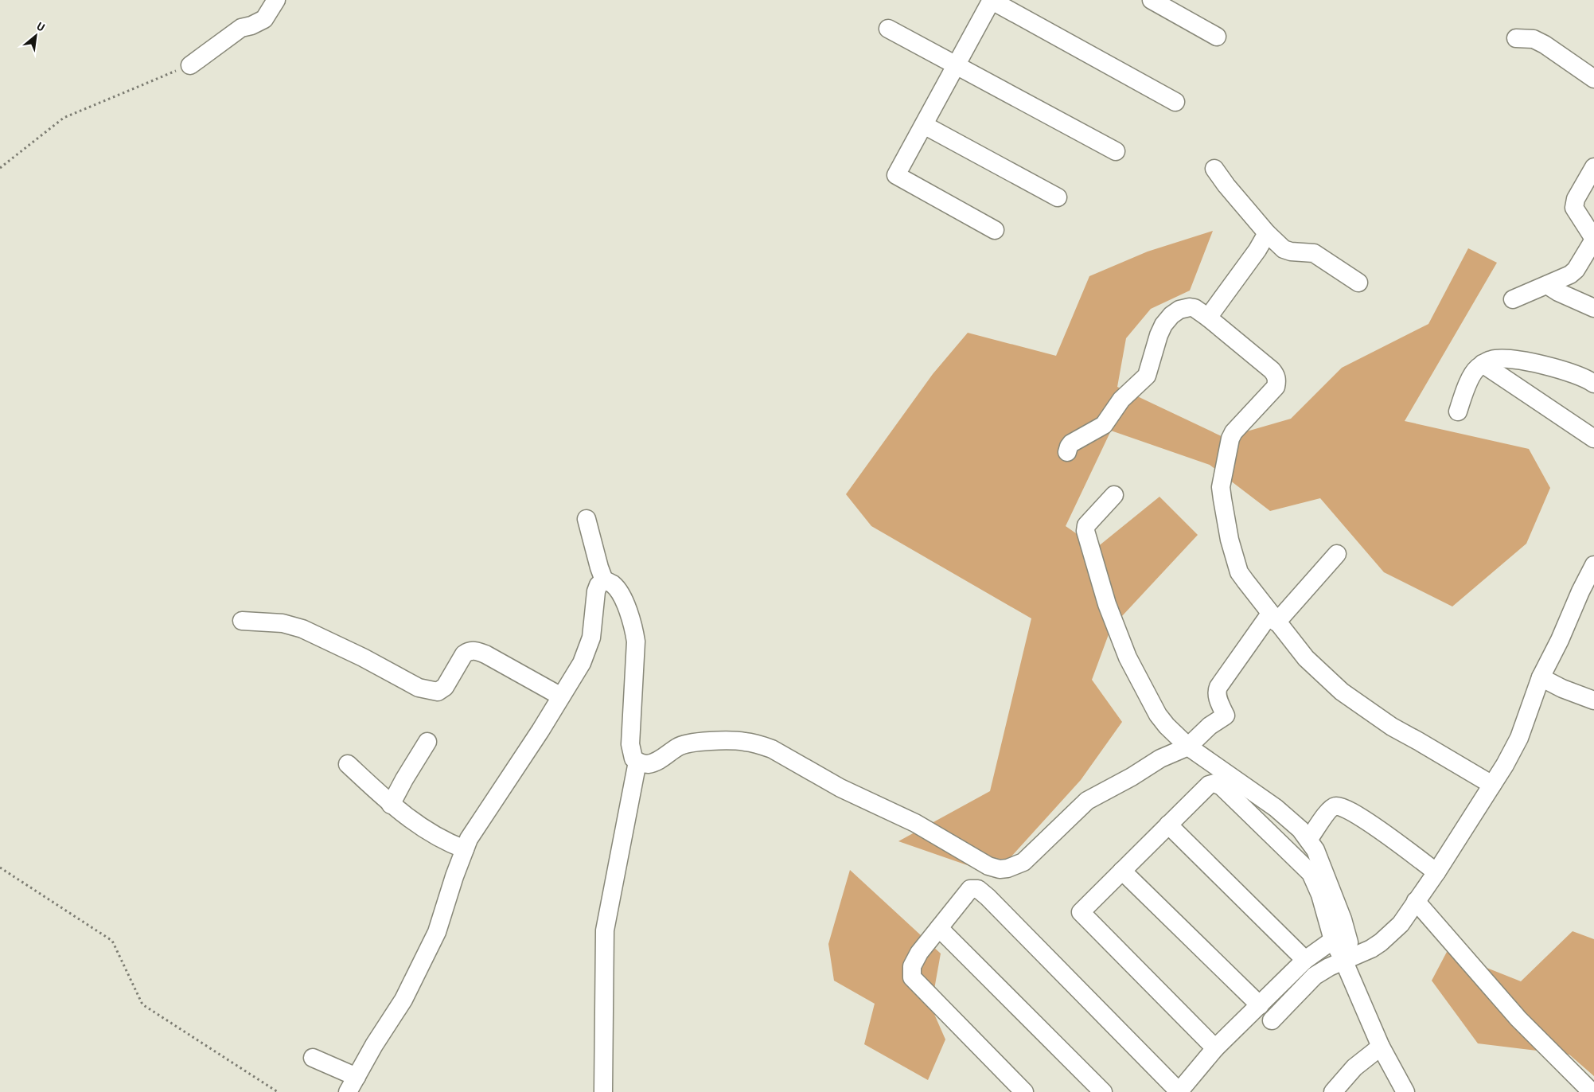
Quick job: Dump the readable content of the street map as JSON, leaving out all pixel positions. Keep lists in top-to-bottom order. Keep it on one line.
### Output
{"north":"top right"}
